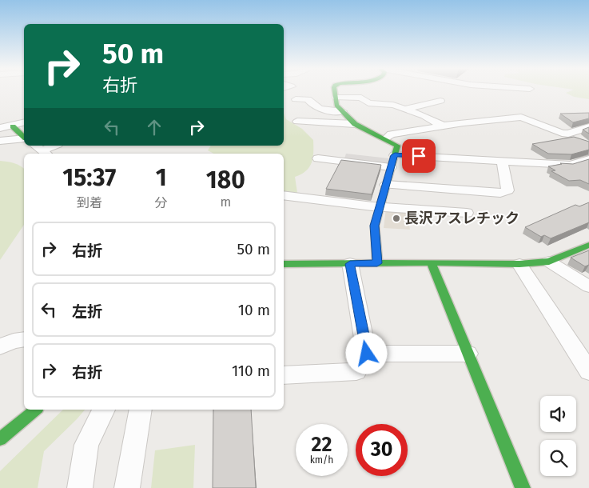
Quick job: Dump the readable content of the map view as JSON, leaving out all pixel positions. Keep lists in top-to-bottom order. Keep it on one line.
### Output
{"places":["長沢アスレチック"],"page":{"turn":["50 m","右折"],"eta":["15:37","到着","1","分","180","m"],"list":[{"name":"右折","value":"50 m"},{"name":"左折","value":"10 m"},{"name":"右折","value":"110 m"}],"speed":"22 km/h","limit":"30"}}
